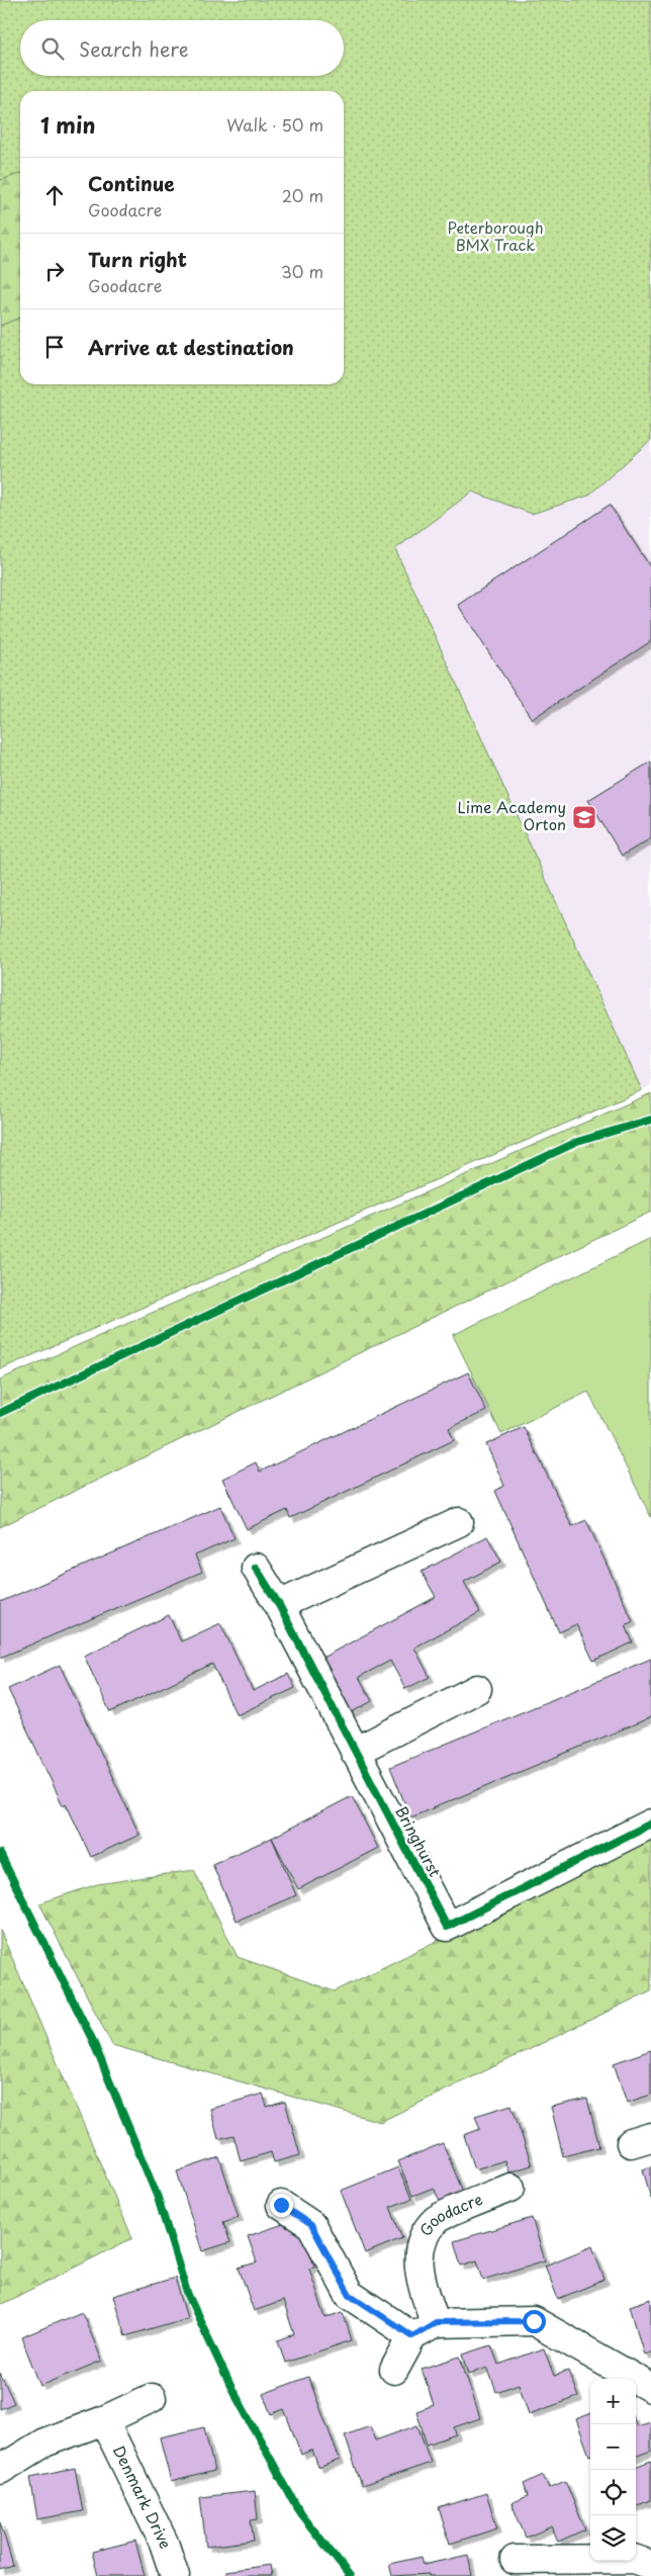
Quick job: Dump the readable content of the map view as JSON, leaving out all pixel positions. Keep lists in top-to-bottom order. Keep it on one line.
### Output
{"streets":{"street":["Bringhurst","Goodacre","Denmark Drive"]},"parks":["Peterborough BMX Track"],"places":{"school or university":["Lime Academy Orton"]},"page":{"search":"Search here","heading":["1 min","Walk · 50 m"],"list":[["Continue","Goodacre","20 m"],["Turn right","Goodacre","30 m"],"Arrive at destination"],"map_buttons":["+","−"]}}
